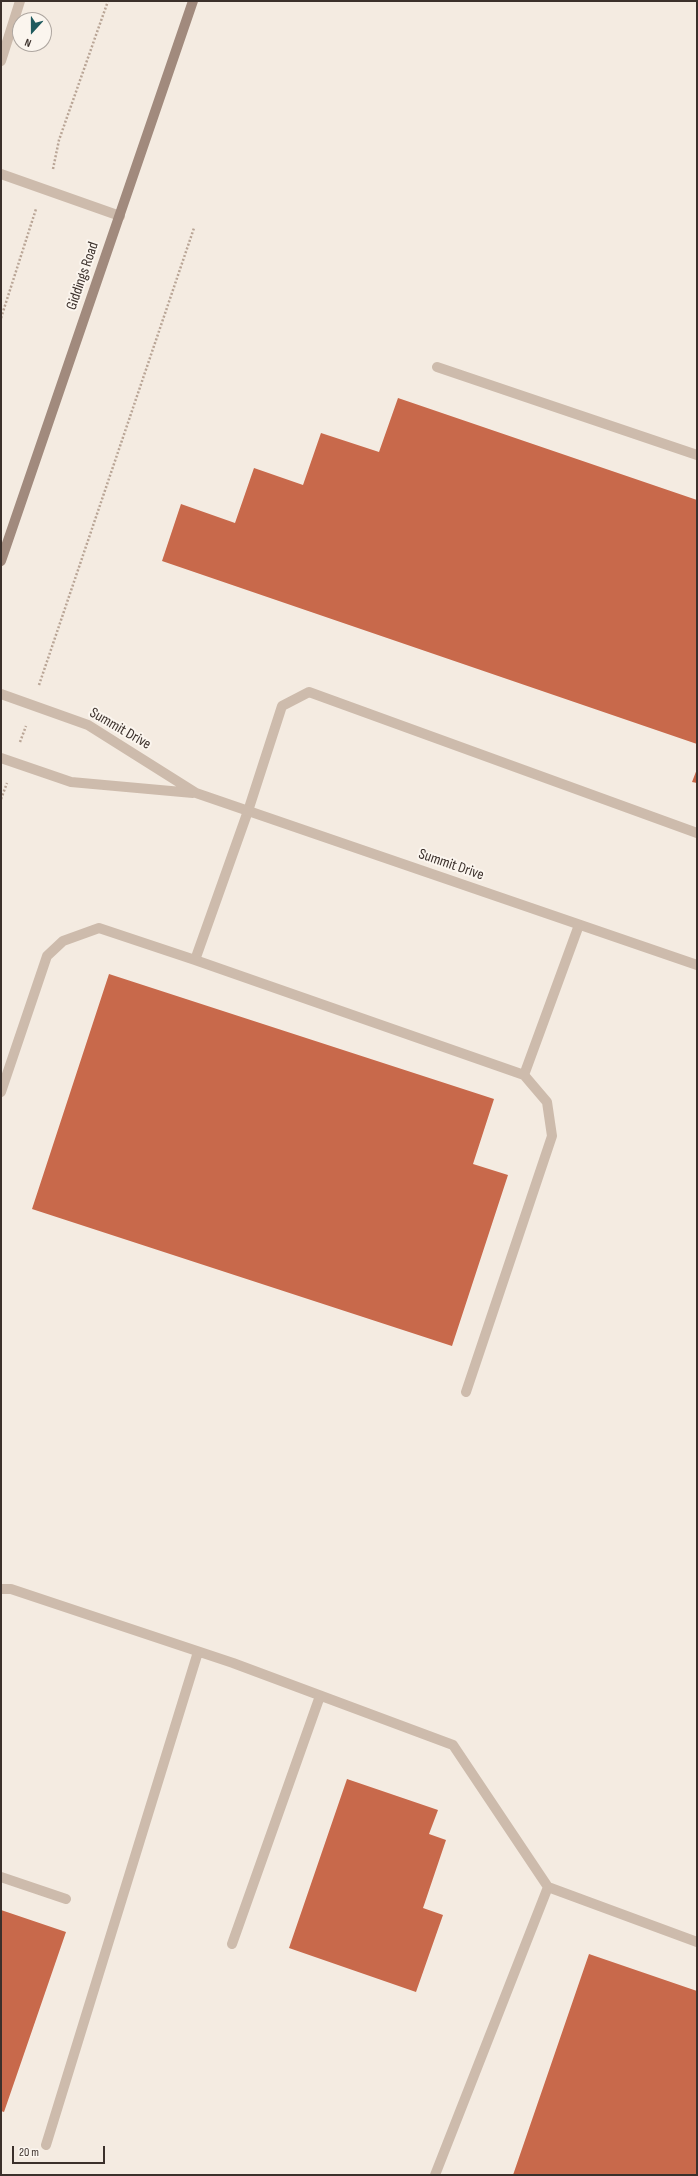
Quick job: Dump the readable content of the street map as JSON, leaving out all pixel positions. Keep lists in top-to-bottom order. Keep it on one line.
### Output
{"streets":{"street":["Giddings Road","Summit Drive"]},"scale_bar":"20 m","north":"bottom"}
